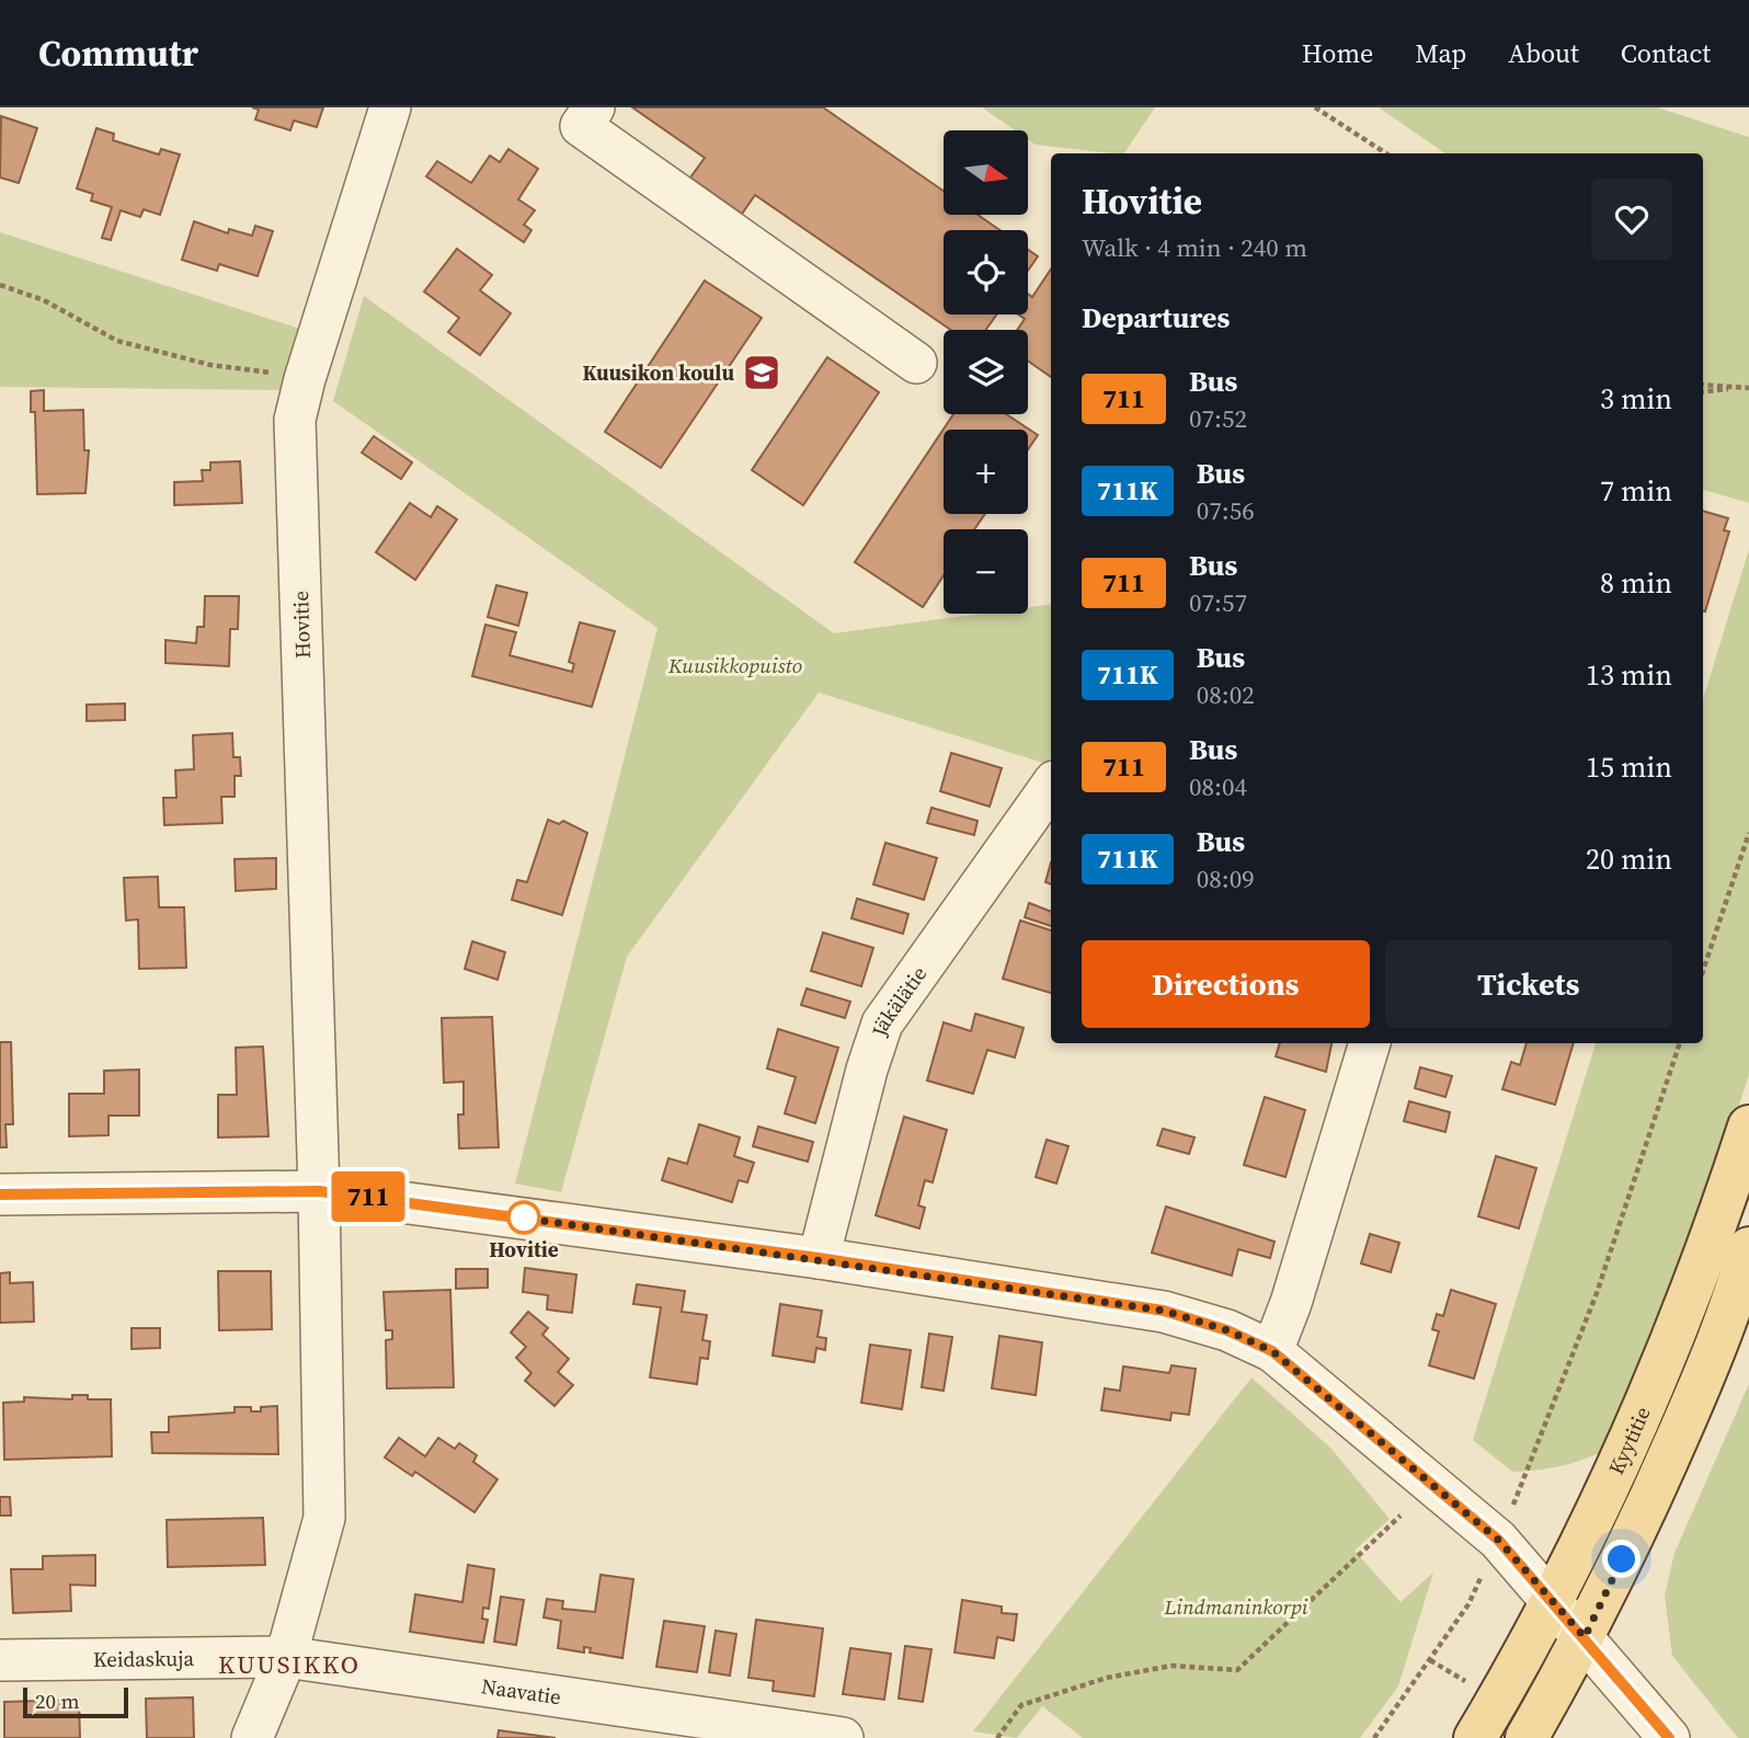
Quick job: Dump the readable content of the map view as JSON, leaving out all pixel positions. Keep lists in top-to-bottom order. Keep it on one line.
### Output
{"streets":{"main road":["Kyytitie"],"street":["Hovitie","Jäkälätie","Keidaskuja","Naavatie"]},"crossings":[["Hovitie","Keidaskuja"],["Hovitie","Naavatie"],["Keidaskuja","Naavatie"]],"districts":["KUUSIKKO"],"parks":["Kuusikkopuisto","Lindmaninkorpi"],"places":{"school or university":["Kuusikon koulu"],"other":["Hovitie"]},"lines":["bus line 711"],"scale_bar":"20 m","north":"right","page":{"header":"Commutr","nav":["Home","Map","About","Contact"],"on_map":"711","map_buttons":["+","−"],"heading":[["Hovitie","Walk · 4 min · 240 m"],"Departures"],"list":[{"mark":"711","name":"Bus","note":"07:52","value":"3 min"},{"mark":"711K","name":"Bus","note":"07:56","value":"7 min"},{"mark":"711","name":"Bus","note":"07:57","value":"8 min"},{"mark":"711K","name":"Bus","note":"08:02","value":"13 min"},{"mark":"711","name":"Bus","note":"08:04","value":"15 min"},{"mark":"711K","name":"Bus","note":"08:09","value":"20 min"}],"buttons":["Directions","Tickets"],"scale":"20 m"}}
